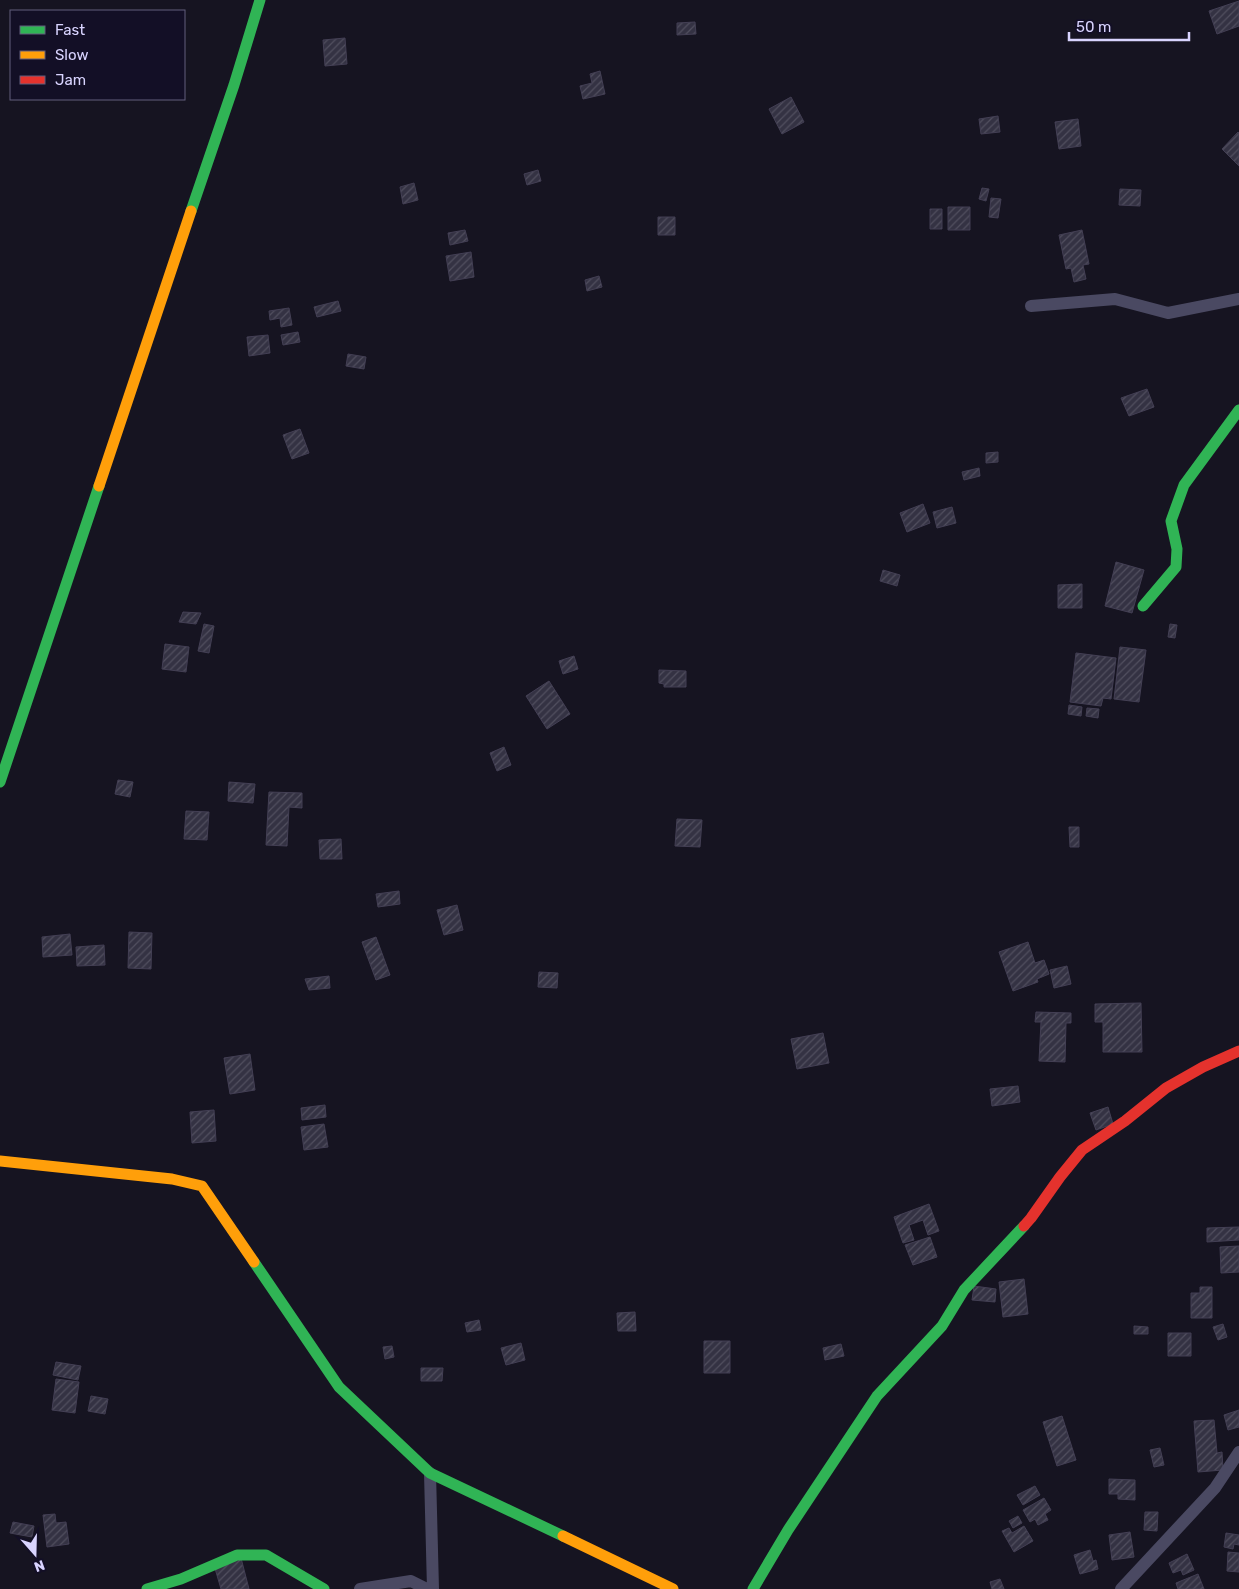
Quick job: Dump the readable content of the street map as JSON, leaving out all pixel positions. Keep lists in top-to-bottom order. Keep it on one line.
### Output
{"legend":["Fast","Slow","Jam"],"scale_bar":"50 m","north":"bottom"}
